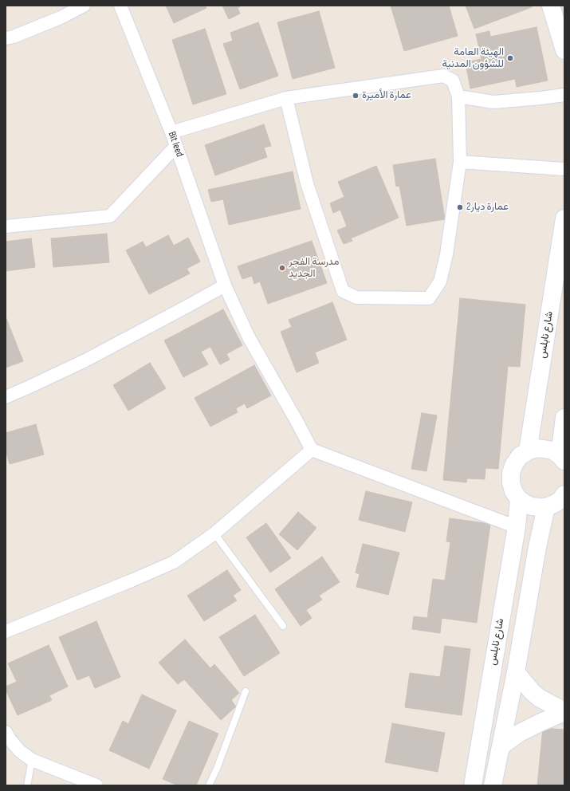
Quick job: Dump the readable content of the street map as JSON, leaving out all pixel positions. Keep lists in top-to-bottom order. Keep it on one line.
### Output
{"streets":{"main road":["شارع نابلس"],"street":["Bit leed"]},"places":["الهيئة العامة للشؤون المدنية","عمارة الأميرة","عمارة ديار2","مدرسة الفجر الجديد"]}
